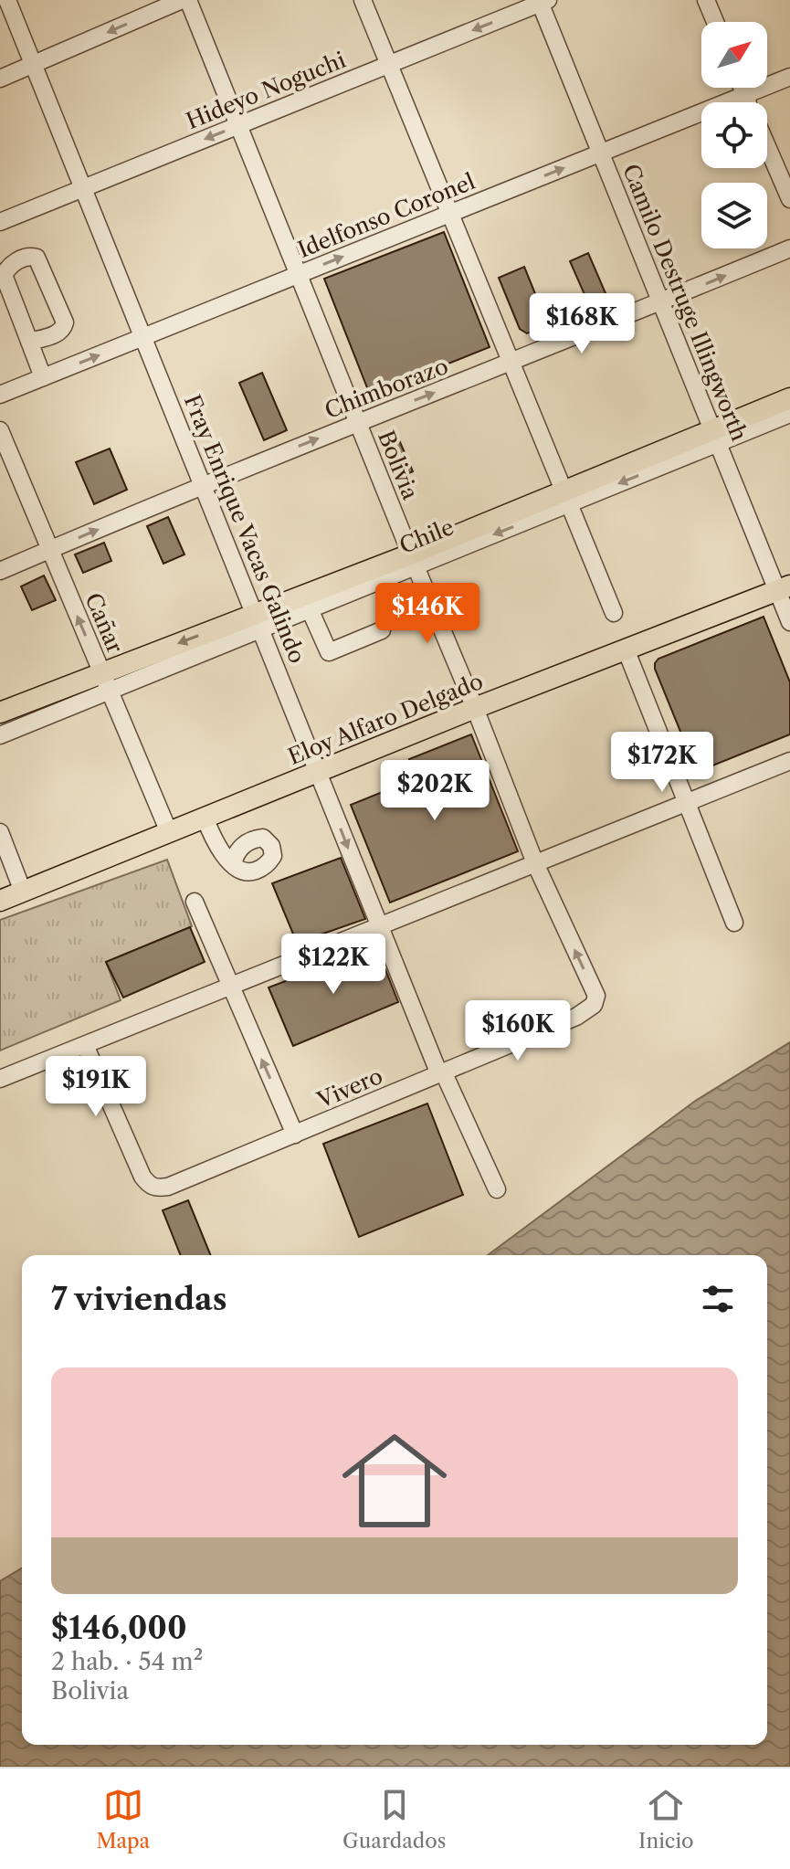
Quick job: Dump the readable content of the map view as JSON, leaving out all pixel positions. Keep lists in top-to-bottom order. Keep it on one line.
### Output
{"streets":{"main road":["Chile","Eloy Alfaro Delgado"],"street":["Hideyo Noguchi","Idelfonso Coronel","Camilo Destruge Illingworth","Chimborazo","Bolivia","Fray Enrique Vacas Galindo","Cañar","Vivero"]},"crossings":[["Hideyo Noguchi","Camilo Destruge Illingworth"],["Hideyo Noguchi","Bolivia"],["Hideyo Noguchi","Fray Enrique Vacas Galindo"],["Idelfonso Coronel","Camilo Destruge Illingworth"],["Idelfonso Coronel","Bolivia"],["Idelfonso Coronel","Fray Enrique Vacas Galindo"],["Camilo Destruge Illingworth","Chimborazo"],["Camilo Destruge Illingworth","Chile"],["Camilo Destruge Illingworth","Eloy Alfaro Delgado"],["Chimborazo","Bolivia"],["Chimborazo","Fray Enrique Vacas Galindo"],["Chimborazo","Cañar"],["Bolivia","Chile"],["Bolivia","Eloy Alfaro Delgado"],["Bolivia","Vivero"],["Fray Enrique Vacas Galindo","Chile"],["Fray Enrique Vacas Galindo","Eloy Alfaro Delgado"],["Fray Enrique Vacas Galindo","Vivero"],["Chile","Cañar"],["Cañar","Eloy Alfaro Delgado"]],"one_way":["Idelfonso Coronel","Chimborazo","Chile"],"north":"top right","page":{"price":["$168K","$146K","$172K","$202K","$122K","$160K","$191K"],"heading":"7 viviendas","list":[{"name":"$146,000","note":"2 hab. · 54 m² · Bolivia"}],"tabs":["Mapa","Guardados","Inicio"]}}
